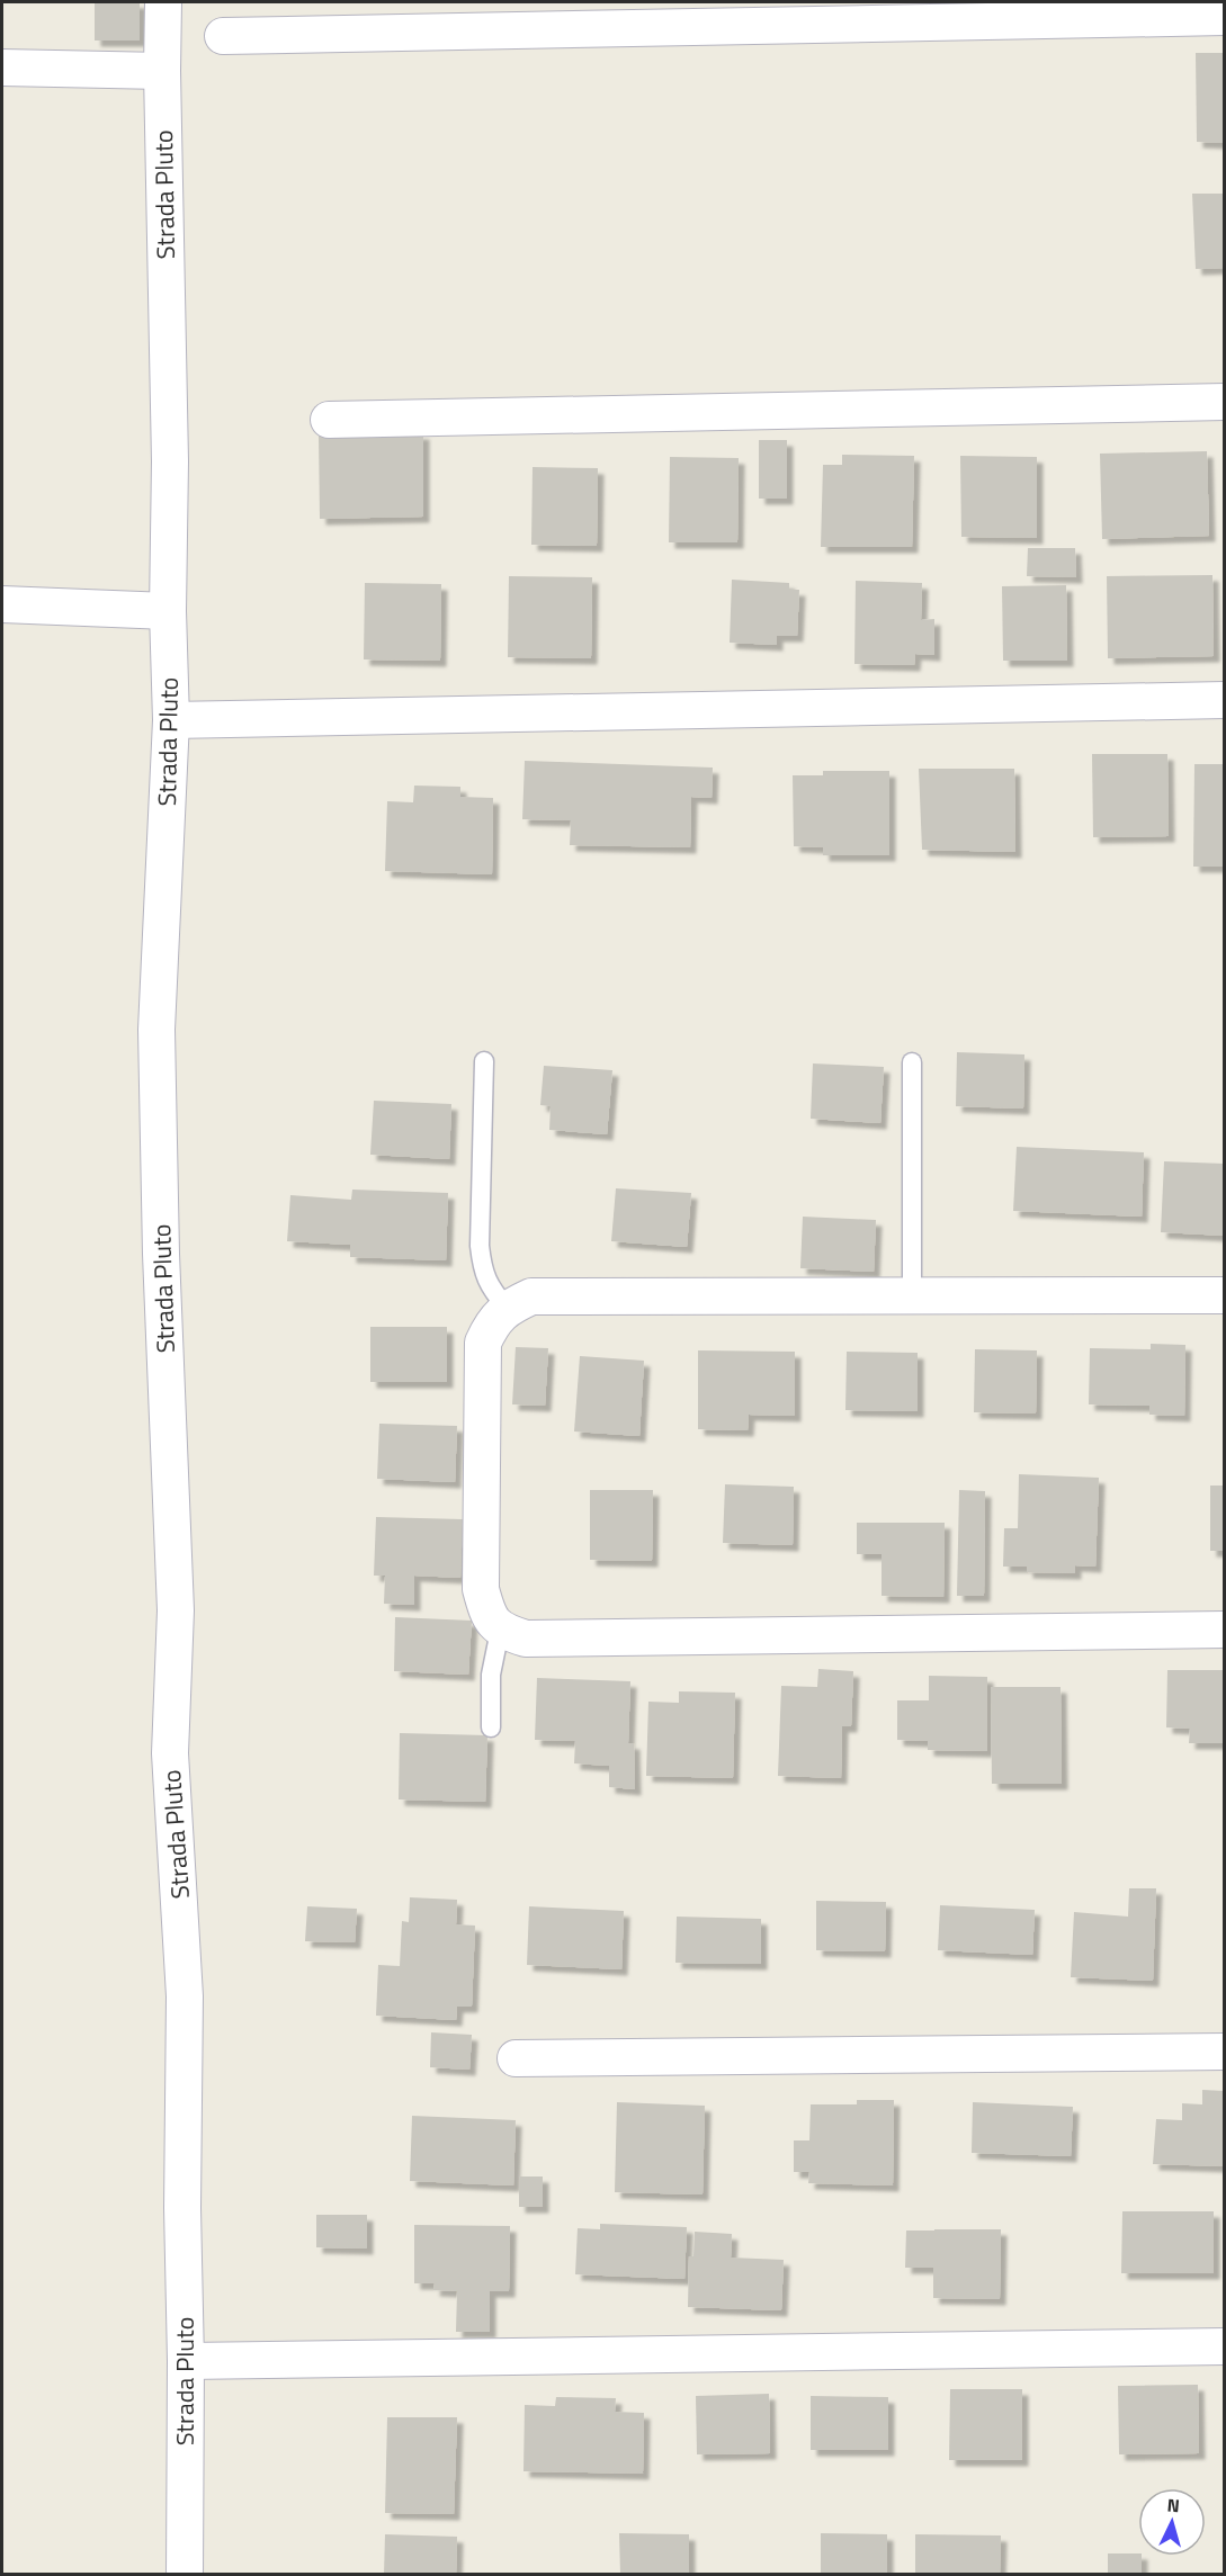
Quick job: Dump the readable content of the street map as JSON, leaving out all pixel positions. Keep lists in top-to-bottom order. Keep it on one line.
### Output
{"streets":{"street":["Strada Pluto"]},"north":"top"}
